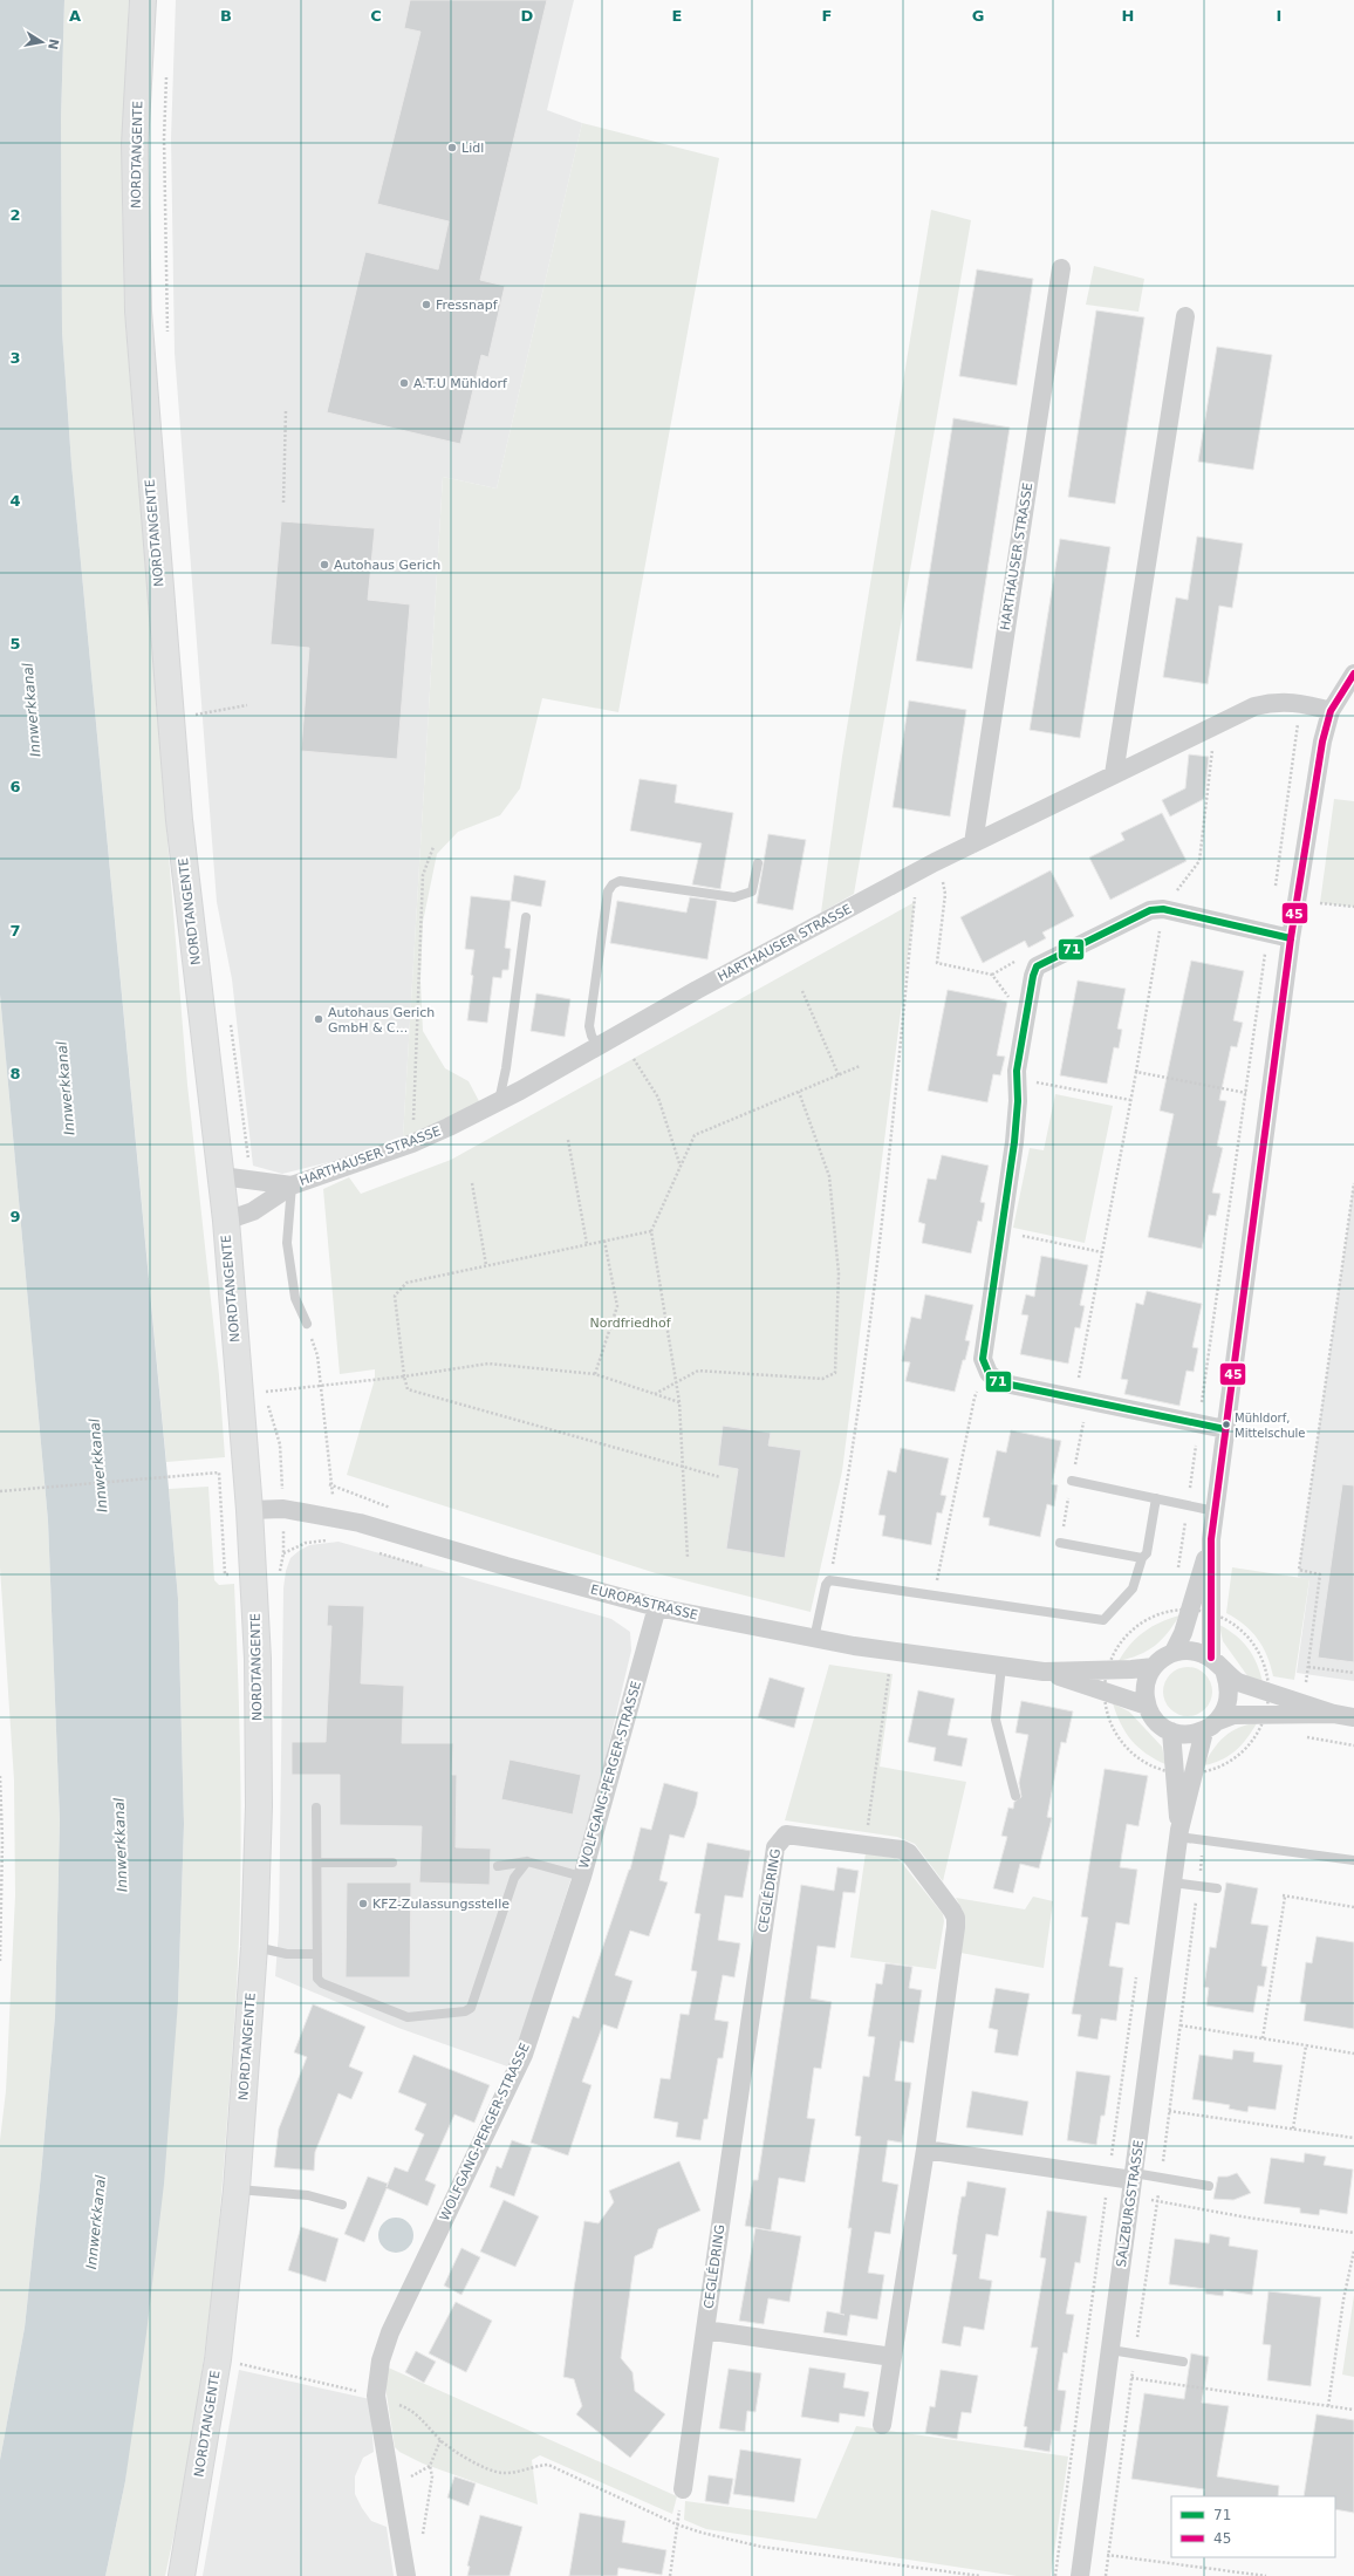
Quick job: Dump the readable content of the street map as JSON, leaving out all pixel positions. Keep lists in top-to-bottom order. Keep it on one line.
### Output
{"streets":{"main road":["NORDTANGENTE"],"street":["HARTHAUSER STRASSE","EUROPASTRASSE","WOLFGANG-PERGER-STRASSE","CEGLÉDRING","SALZBURGSTRASSE"]},"crossings":[["NORDTANGENTE","HARTHAUSER STRASSE"],["NORDTANGENTE","EUROPASTRASSE"],["EUROPASTRASSE","WOLFGANG-PERGER-STRASSE"],["EUROPASTRASSE","SALZBURGSTRASSE"]],"water":["Innwerkkanal"],"parks":["Nordfriedhof"],"places":["Lidl","Fressnapf","A.T.U Mühldorf","Autohaus Gerich","Autohaus Gerich GmbH & C...","Mühldorf, Mittelschule","KFZ-Zulassungsstelle"],"lines":["transit line 45","transit line 71"],"legend":["71","45"],"north":"right","grid":{"columns":["A","B","C","D","E","F","G","H","I"],"rows":["2","3","4","5","6","7","8","9"]}}
